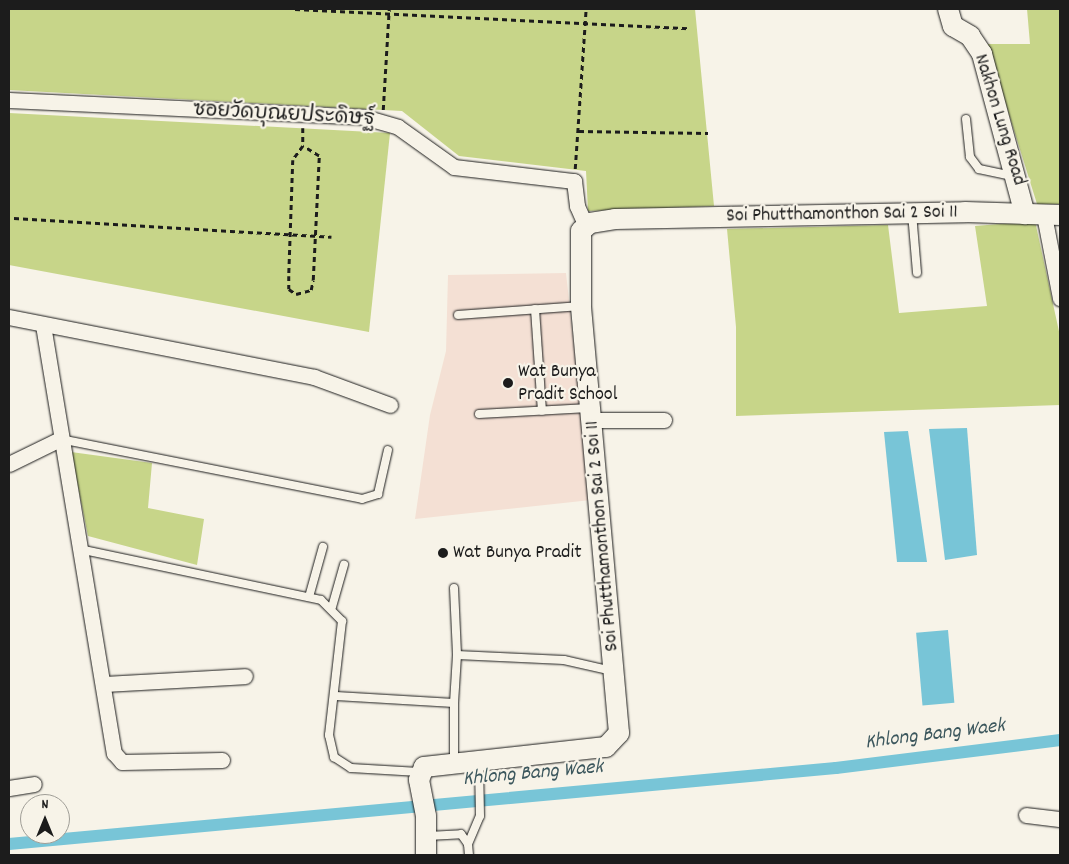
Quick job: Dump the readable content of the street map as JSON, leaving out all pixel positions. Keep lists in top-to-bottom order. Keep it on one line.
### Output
{"streets":{"street":["ซอยวัดบุณยประดิษฐ์","Nakhon Lung Road","Soi Phutthamonthon Sai 2 Soi 11"]},"crossings":[["Nakhon Lung Road","Soi Phutthamonthon Sai 2 Soi 11"]],"water":["Khlong Bang Waek"],"places":["Wat Bunya Pradit School","Wat Bunya Pradit"],"north":"top"}
